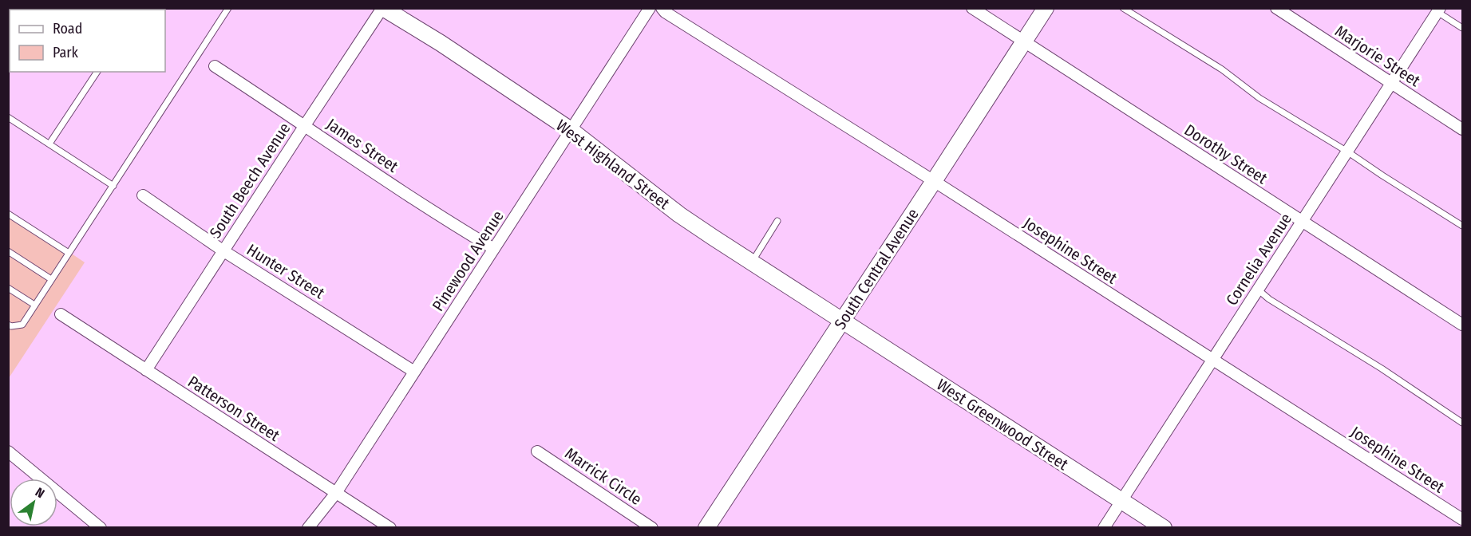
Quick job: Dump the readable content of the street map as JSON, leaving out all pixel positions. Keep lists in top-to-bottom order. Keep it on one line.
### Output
{"streets":{"street":["Marjorie Street","James Street","Dorothy Street","West Highland Street","South Beech Avenue","Josephine Street","Cornelia Avenue","Pinewood Avenue","South Central Avenue","Hunter Street","Patterson Street","West Greenwood Street","Marrick Circle"]},"crossings":[["Marjorie Street","Cornelia Avenue"],["James Street","South Beech Avenue"],["James Street","Pinewood Avenue"],["Dorothy Street","Cornelia Avenue"],["Dorothy Street","South Central Avenue"],["West Highland Street","South Beech Avenue"],["West Highland Street","Pinewood Avenue"],["West Highland Street","South Central Avenue"],["West Highland Street","West Greenwood Street"],["South Beech Avenue","Hunter Street"],["South Beech Avenue","Patterson Street"],["Josephine Street","Cornelia Avenue"],["Josephine Street","South Central Avenue"],["Cornelia Avenue","West Greenwood Street"],["Pinewood Avenue","Hunter Street"],["Pinewood Avenue","Patterson Street"],["South Central Avenue","West Greenwood Street"]],"legend":["Road","Park"],"north":"top right"}
